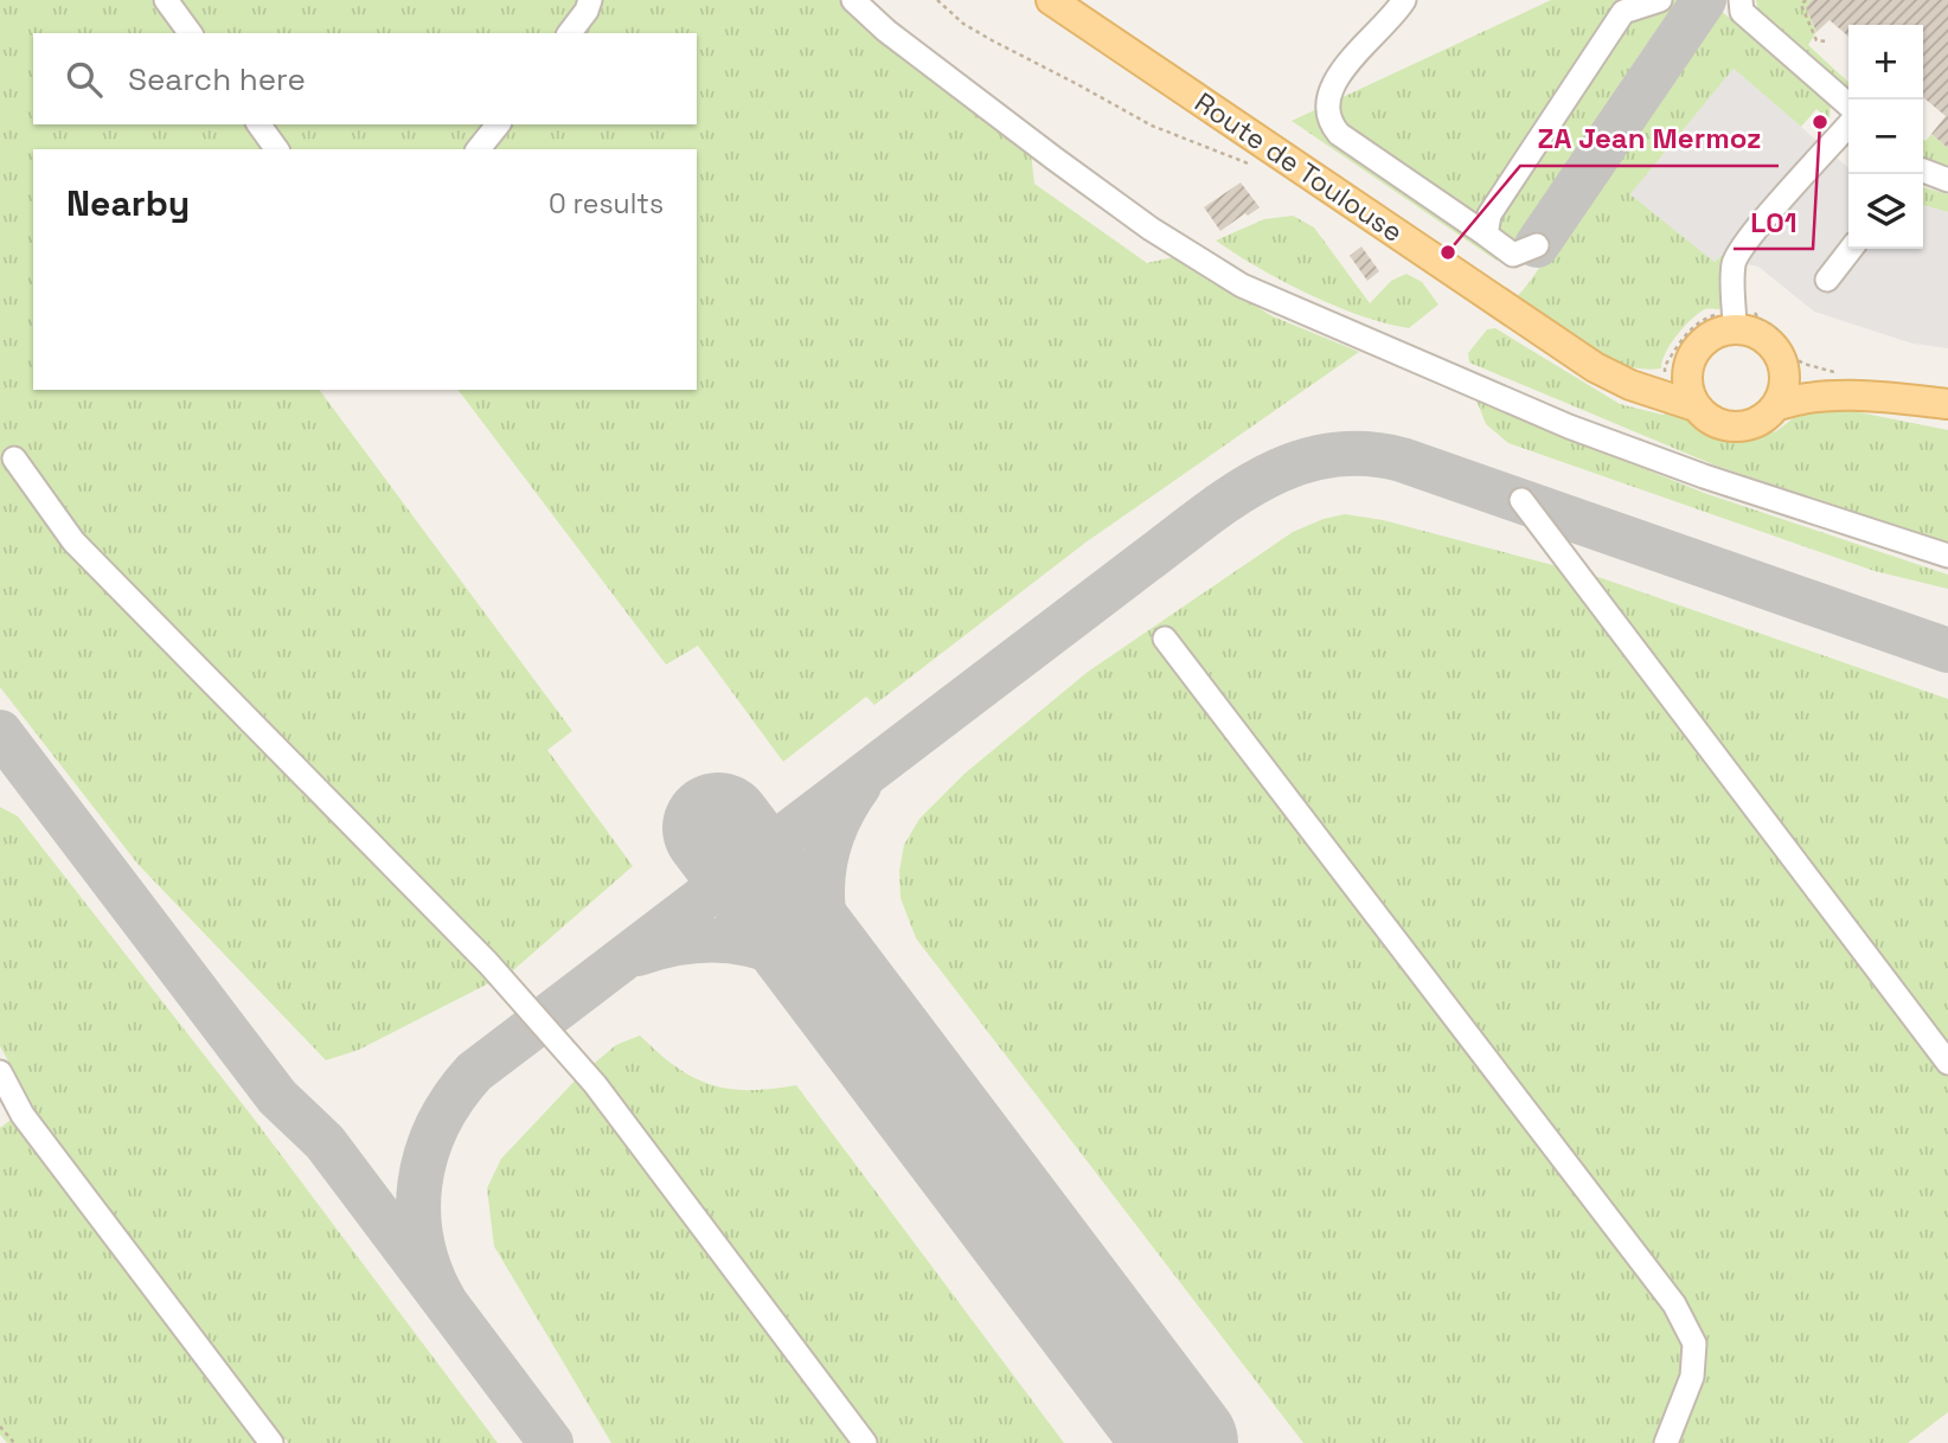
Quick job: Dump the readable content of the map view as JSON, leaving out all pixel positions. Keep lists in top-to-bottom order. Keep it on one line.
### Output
{"streets":{"main road":["Route de Toulouse"]},"places":["L01","ZA Jean Mermoz"],"page":{"map_buttons":["+","−"],"search":"Search here","heading":["Nearby","0 results"]}}
